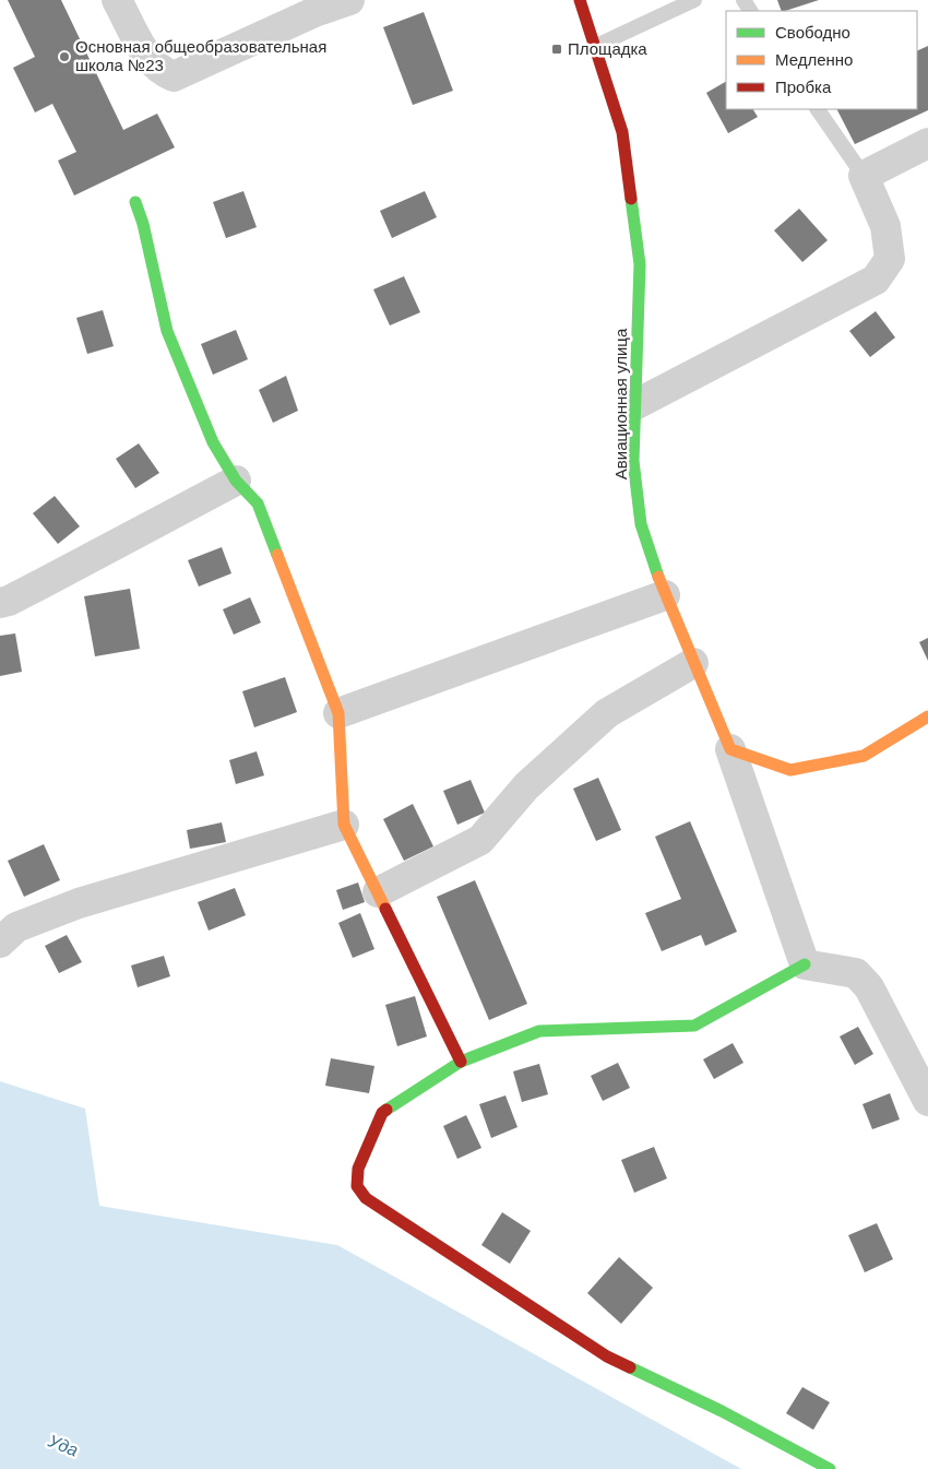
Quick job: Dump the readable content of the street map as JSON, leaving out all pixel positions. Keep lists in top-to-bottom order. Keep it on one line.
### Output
{"streets":{"street":["Авиационная улица"]},"water":["Уда"],"places":{"transit":["Площадка"],"other":["Основная общеобразовательная школа №23"]},"legend":["Свободно","Медленно","Пробка"]}
